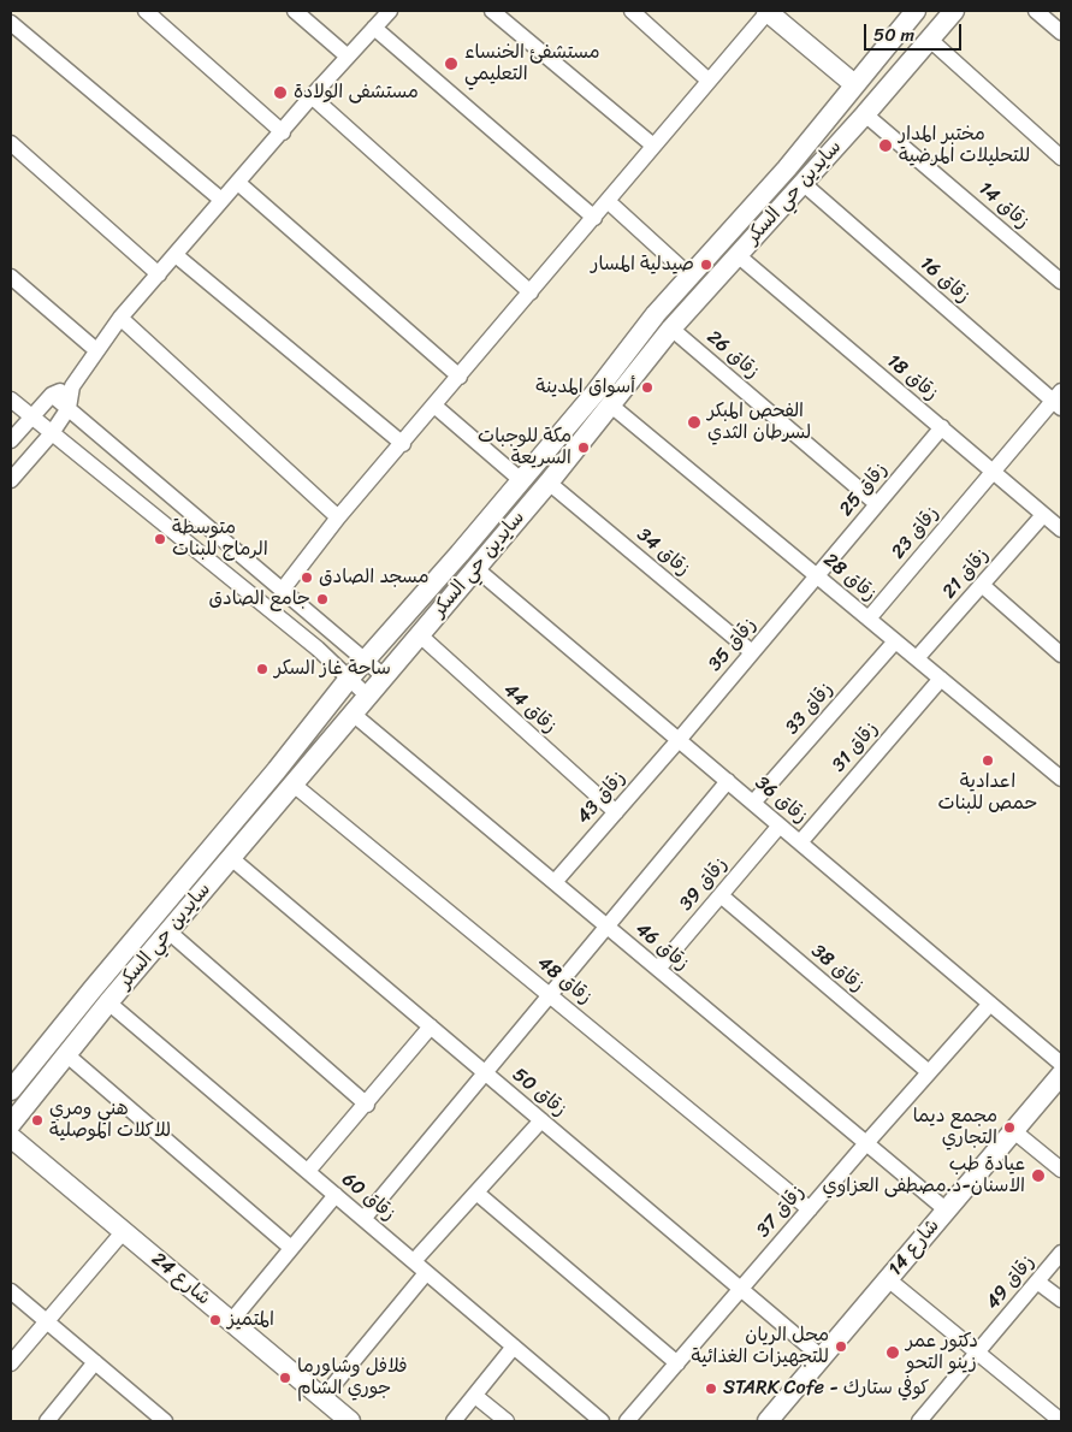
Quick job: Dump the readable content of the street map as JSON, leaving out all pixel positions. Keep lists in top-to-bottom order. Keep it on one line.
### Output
{"streets":{"street":["سايدين حي السكر","زقاق 14","زقاق 16","زقاق 26","زقاق 18","زقاق 25","زقاق 23","زقاق 34","زقاق 21","زقاق 28","زقاق 35","زقاق 44","زقاق 33","زقاق 31","زقاق 43","زقاق 36","زقاق 39","زقاق 46","زقاق 38","زقاق 48","زقاق 50","زقاق 60","زقاق 37","شارع 14","شارع 24","زقاق 49"]},"crossings":[["سايدين حي السكر","زقاق 14"],["سايدين حي السكر","زقاق 16"],["سايدين حي السكر","زقاق 26"],["سايدين حي السكر","زقاق 18"],["سايدين حي السكر","زقاق 34"],["سايدين حي السكر","زقاق 28"],["سايدين حي السكر","زقاق 44"],["سايدين حي السكر","زقاق 36"],["سايدين حي السكر","زقاق 46"],["سايدين حي السكر","زقاق 48"],["سايدين حي السكر","زقاق 50"],["سايدين حي السكر","زقاق 60"],["زقاق 16","زقاق 23"],["زقاق 26","زقاق 25"],["زقاق 18","زقاق 25"],["زقاق 18","زقاق 23"],["زقاق 18","زقاق 21"],["زقاق 25","زقاق 28"],["زقاق 25","زقاق 35"],["زقاق 23","زقاق 28"],["زقاق 34","زقاق 35"],["زقاق 21","زقاق 28"],["زقاق 28","زقاق 35"],["زقاق 28","زقاق 33"],["زقاق 28","زقاق 31"],["زقاق 35","زقاق 43"],["زقاق 35","زقاق 36"],["زقاق 44","زقاق 43"],["زقاق 33","زقاق 36"],["زقاق 31","زقاق 36"],["زقاق 43","زقاق 36"],["زقاق 43","زقاق 46"],["زقاق 36","زقاق 39"],["زقاق 36","زقاق 37"],["زقاق 39","زقاق 46"],["زقاق 39","زقاق 38"],["زقاق 46","زقاق 37"],["زقاق 46","شارع 14"],["زقاق 38","زقاق 37"],["زقاق 48","زقاق 37"],["زقاق 50","زقاق 37"],["زقاق 50","شارع 14"]],"places":["مستشفئ الخنساء التعليمي","مستشفى الولادة","مختبر المدار للتحليلات المرضية","صيدلية المسار","أسواق المدينة","الفحص المبكر لسرطان الثدي","مكة للوجبات السريعة","متوسطة الرماح للبنات","مسجد الصادق","جامع الصادق","ساحة غاز السكر","اعدادية حمص للبنات","هني ومري للاكلات الموصلية","مجمع ديما التجاري","عيادة طب الاسنان-د.مصطفى العزاوي","المتميز","محل الريان للتجهيزات الغذائية","دكتور عمر زينو التحو","فلافل وشاورما جوري الشام","STARK Cofe - كوفي ستارك"],"scale_bar":"50 m"}
